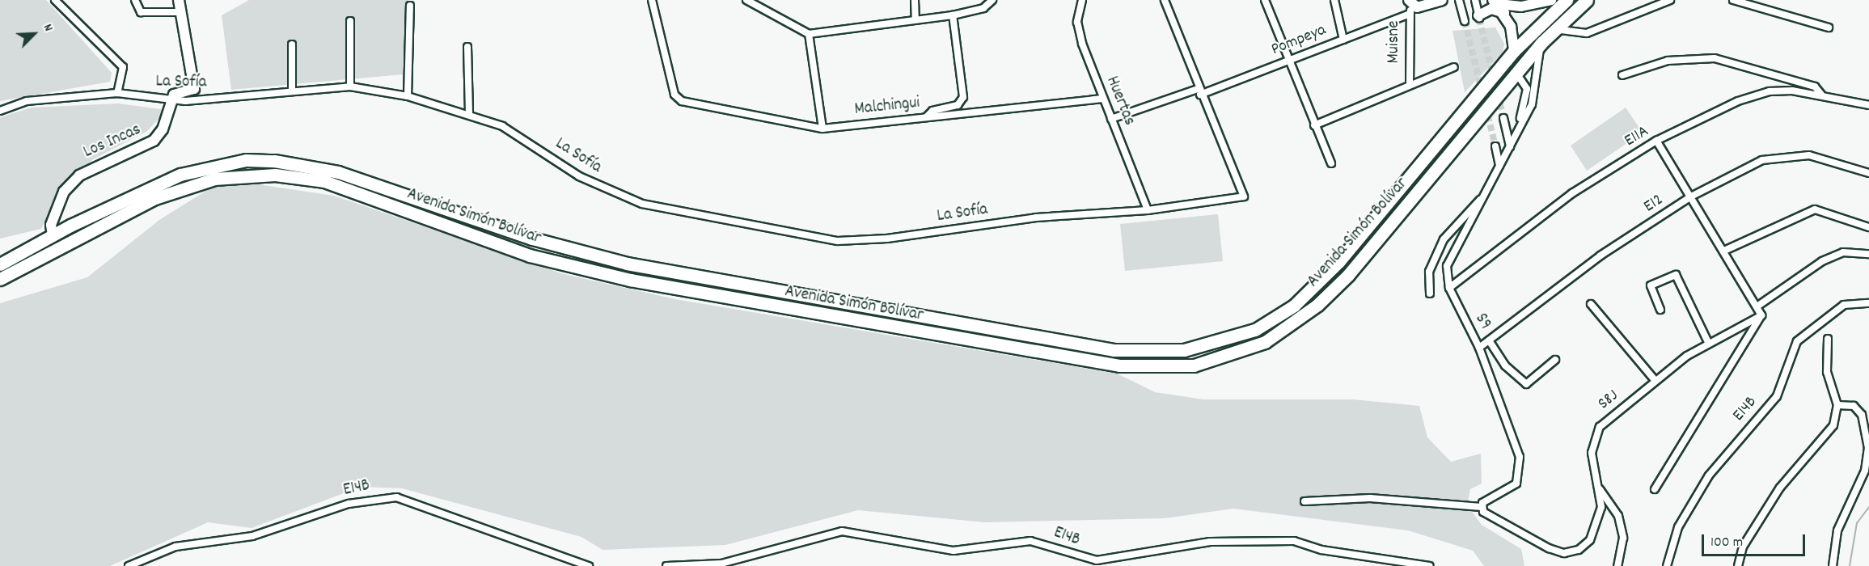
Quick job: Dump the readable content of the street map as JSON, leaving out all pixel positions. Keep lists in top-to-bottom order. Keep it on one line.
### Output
{"streets":{"highway":["Avenida Simón Bolívar"],"street":["Pompeya","Muisne","La Sofía","Huertas","Malchingui","E11A","Los Incas","E12","S9","S8J","E14B"]},"crossings":[["Pompeya","Muisne"],["Pompeya","La Sofía"],["Pompeya","Huertas"],["La Sofía","Huertas"],["La Sofía","Los Incas"],["Huertas","Malchingui"],["E11A","S9"],["Los Incas","Avenida Simón Bolívar"],["E12","S9"],["Avenida Simón Bolívar","S9"]],"scale_bar":"100 m","north":"top right"}
